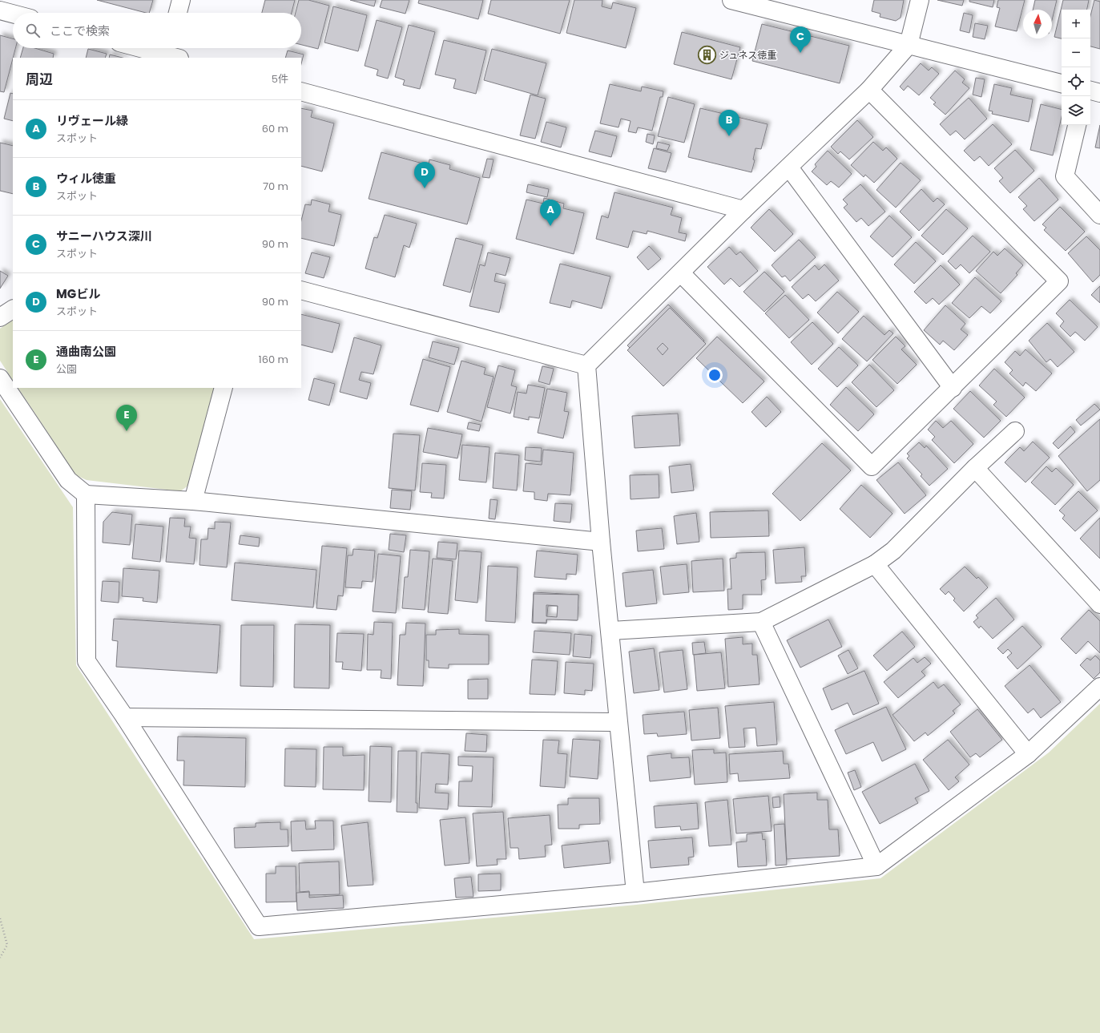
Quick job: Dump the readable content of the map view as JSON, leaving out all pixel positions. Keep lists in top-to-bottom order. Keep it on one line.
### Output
{"places":{"building":["ジュネス徳重"]},"north":"top","page":{"map_buttons":["+","−"],"search":"ここで検索","pins":["C","B","D","A","E"],"heading":["周辺","5件"],"list":[{"mark":"A","name":"リヴェール緑","note":"スポット","value":"60 m"},{"mark":"B","name":"ウィル徳重","note":"スポット","value":"70 m"},{"mark":"C","name":"サニーハウス深川","note":"スポット","value":"90 m"},{"mark":"D","name":"MGビル","note":"スポット","value":"90 m"},{"mark":"E","name":"通曲南公園","note":"公園","value":"160 m"}]}}
